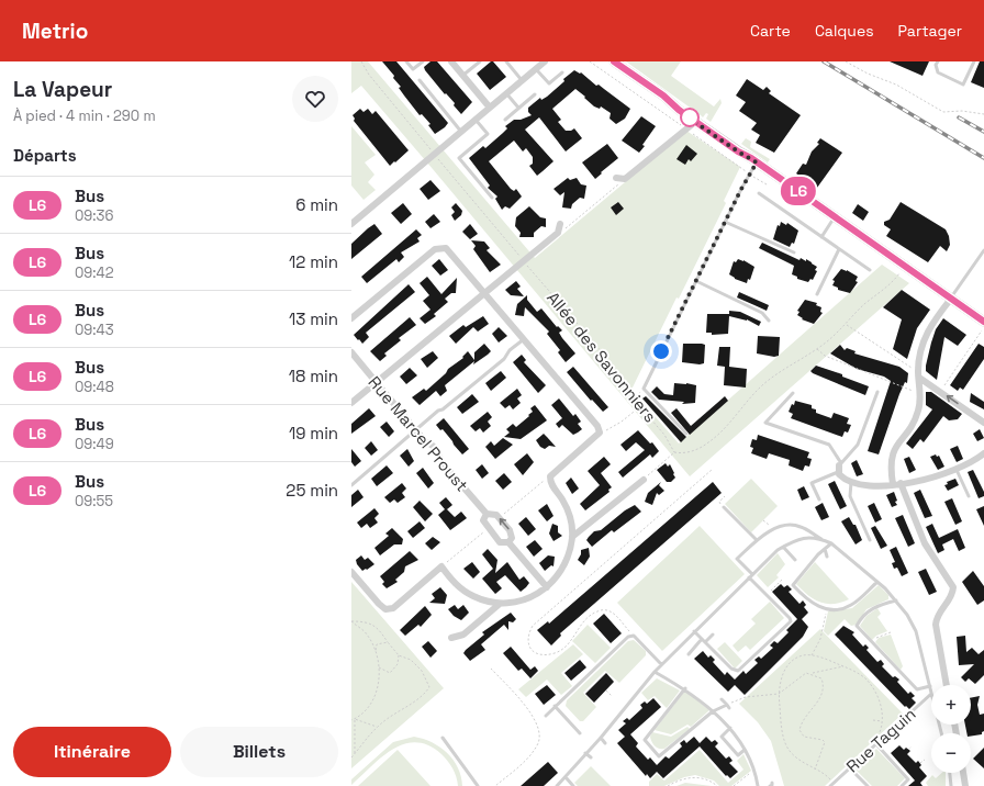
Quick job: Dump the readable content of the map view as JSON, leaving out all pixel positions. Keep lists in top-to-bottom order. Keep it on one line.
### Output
{"streets":{"street":["Rue Marcel Proust"],"lane":["Rue Taguin"],"path":["Allée des Savonniers"]},"lines":["bus line L6"],"page":{"header":"Metrio","nav":["Carte","Calques","Partager"],"heading":[["La Vapeur","À pied · 4 min · 290 m"],"Départs"],"on_map":"L6","list":[{"mark":"L6","name":"Bus","note":"09:36","value":"6 min"},{"mark":"L6","name":"Bus","note":"09:42","value":"12 min"},{"mark":"L6","name":"Bus","note":"09:43","value":"13 min"},{"mark":"L6","name":"Bus","note":"09:48","value":"18 min"},{"mark":"L6","name":"Bus","note":"09:49","value":"19 min"},{"mark":"L6","name":"Bus","note":"09:55","value":"25 min"}],"map_buttons":["+","−"],"buttons":["Itinéraire","Billets"]}}
